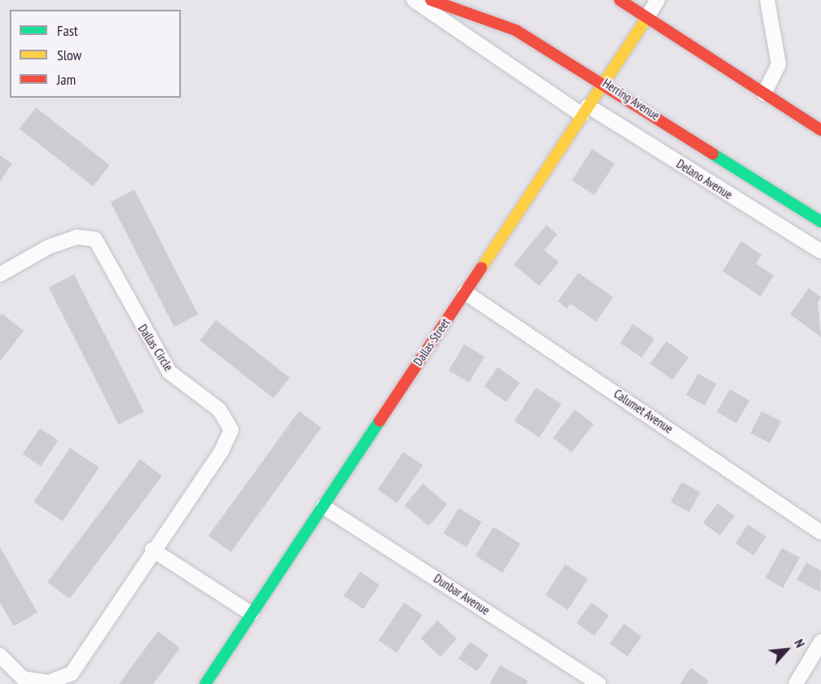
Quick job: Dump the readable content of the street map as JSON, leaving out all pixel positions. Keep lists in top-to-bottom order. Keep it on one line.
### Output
{"streets":{"street":["Herring Avenue","Delano Avenue","Dallas Street","Dallas Circle","Calumet Avenue","Dunbar Avenue"]},"crossings":[["Herring Avenue","Dallas Street"],["Delano Avenue","Dallas Street"],["Dallas Street","Calumet Avenue"],["Dallas Street","Dunbar Avenue"]],"legend":["Fast","Slow","Jam"],"north":"top right"}
